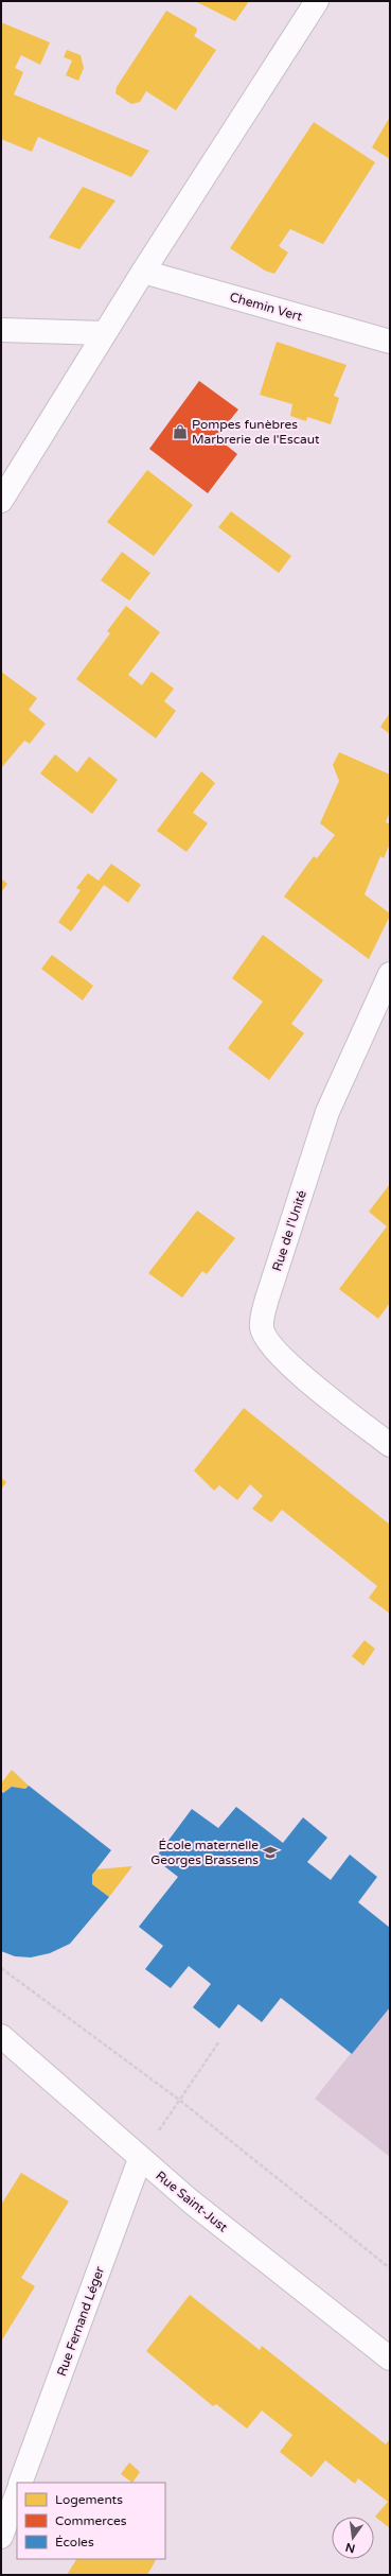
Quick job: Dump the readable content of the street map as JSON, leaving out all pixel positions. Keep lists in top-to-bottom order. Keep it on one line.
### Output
{"streets":{"street":["Chemin Vert","Rue de l'Unité","Rue Saint-Just","Rue Fernand Léger"]},"crossings":[["Rue Saint-Just","Rue Fernand Léger"]],"places":{"shop":["Pompes funèbres Marbrerie de l'Escaut"],"school or university":["École maternelle Georges Brassens"]},"legend":["Logements","Commerces","Écoles"],"north":"bottom"}
